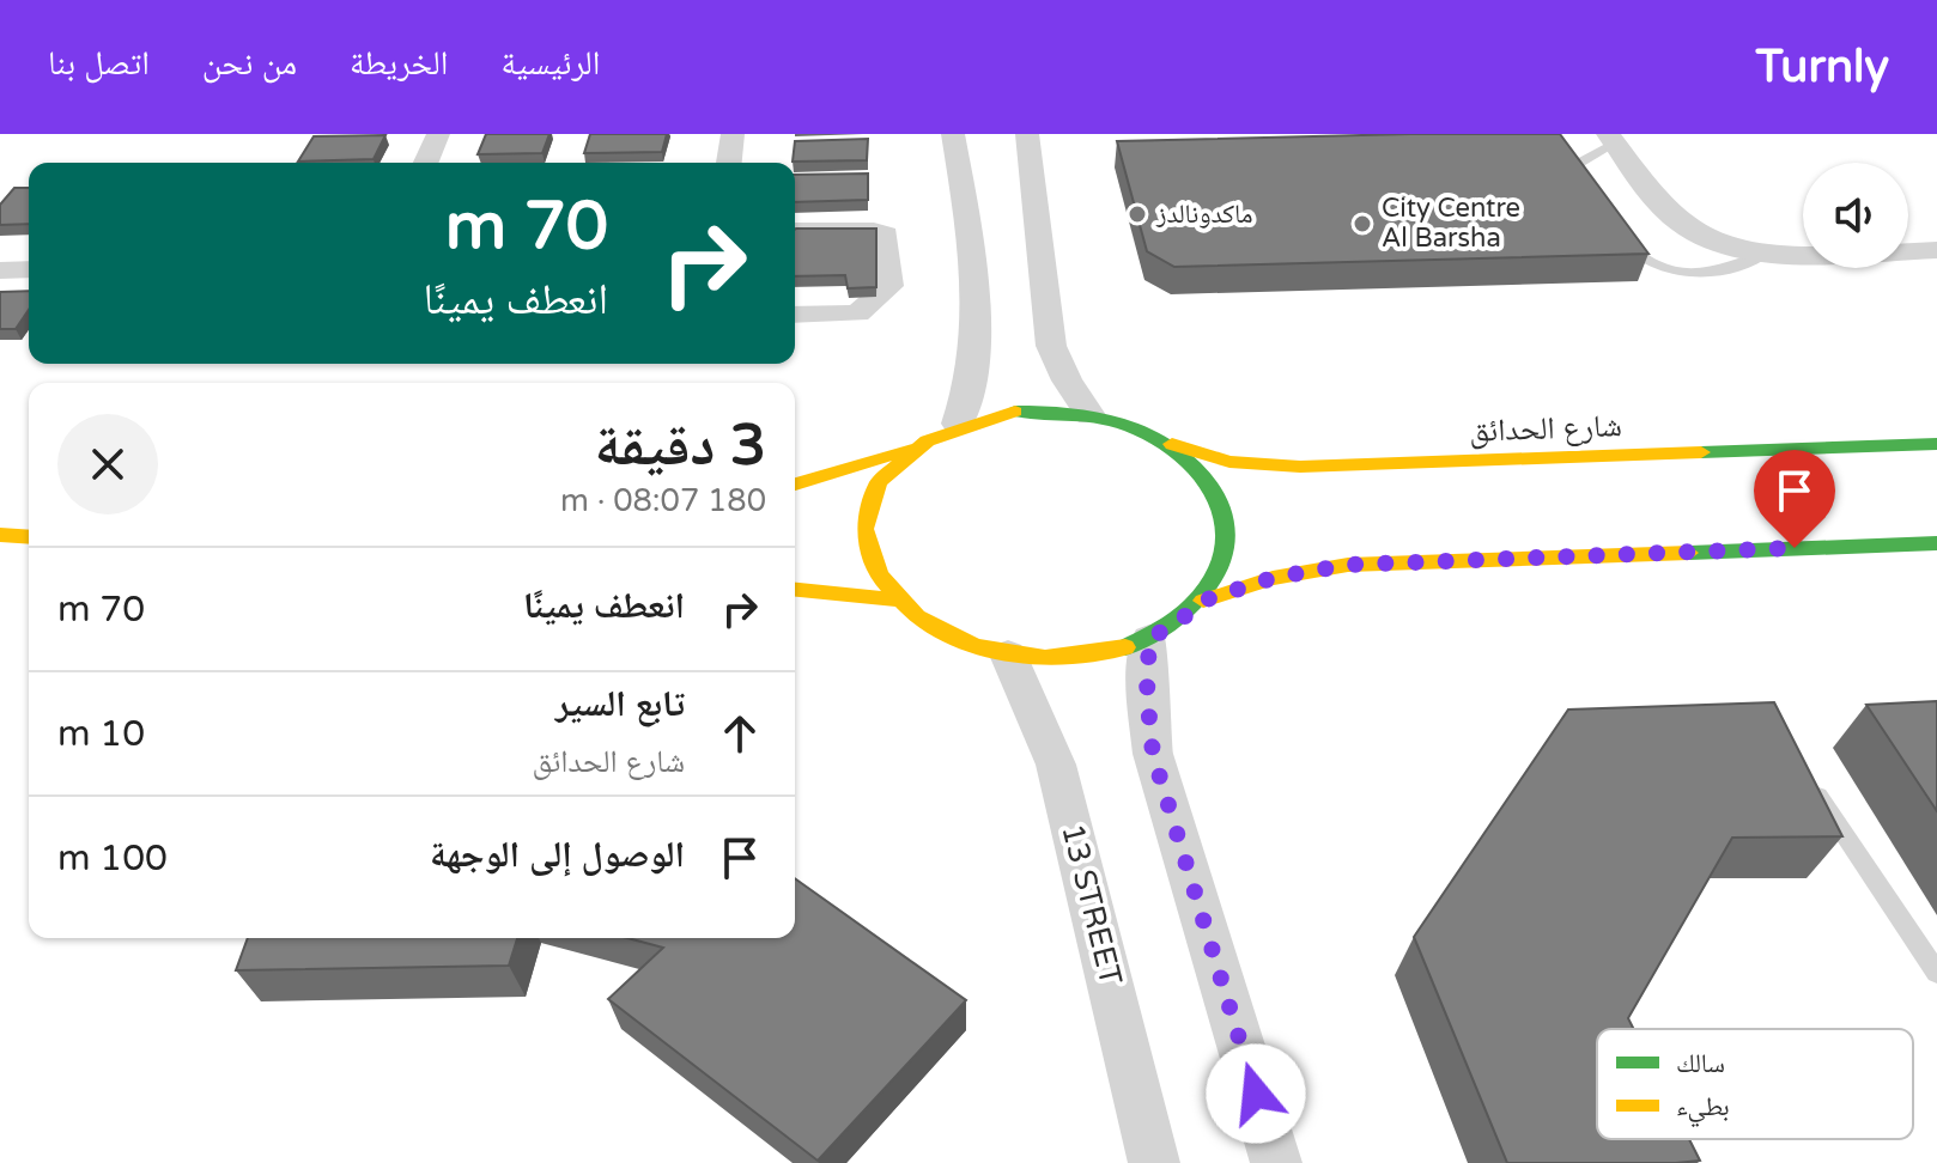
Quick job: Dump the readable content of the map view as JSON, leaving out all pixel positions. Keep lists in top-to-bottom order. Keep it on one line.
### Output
{"streets":{"street":["شارع الحدائق","13 STREET"]},"crossings":[["شارع الحدائق","13 STREET"]],"places":["ماكدونالدز","City Centre Al Barsha"],"legend":["سالك","بطيء"],"page":{"header":"Turnly","nav":["الرئيسية","الخريطة","من نحن","اتصل بنا"],"turn":["70 m","انعطف يمينًا"],"heading":["3 دقيقة","180 m · 08:07"],"list":[{"name":"انعطف يمينًا","value":"70 m"},{"name":"تابع السير","note":"شارع الحدائق","value":"10 m"},{"name":"الوصول إلى الوجهة","value":"100 m"}]}}
